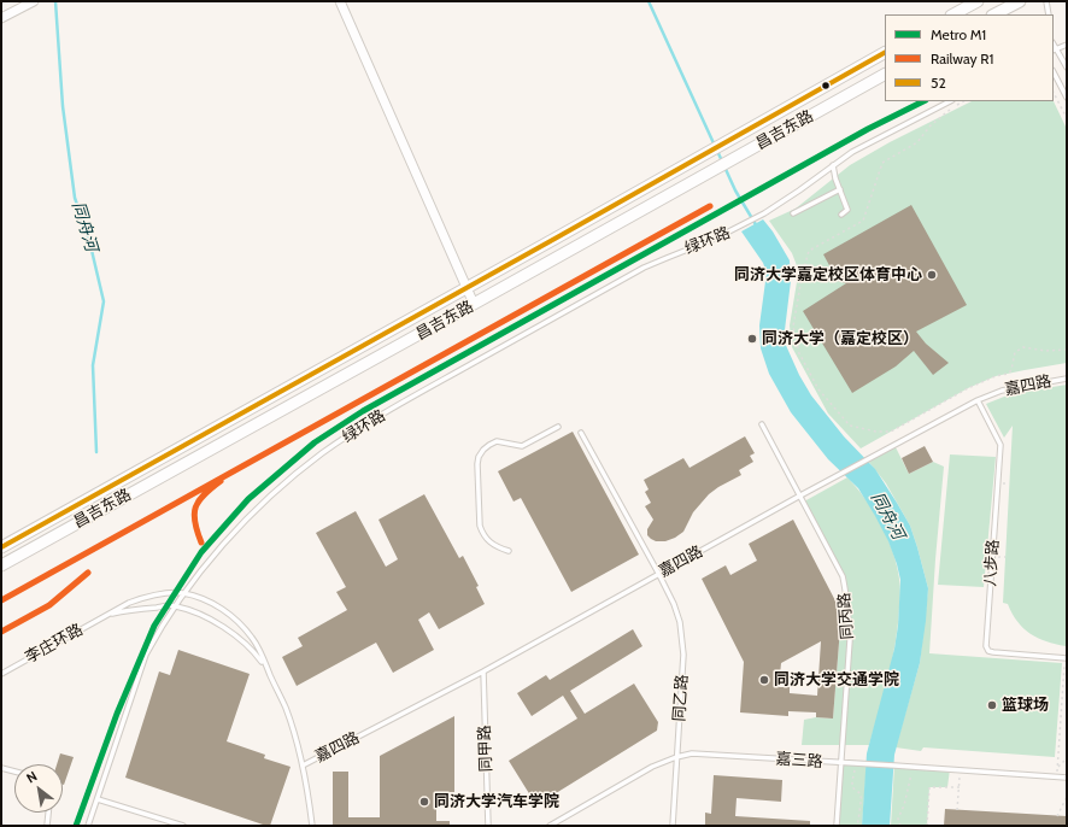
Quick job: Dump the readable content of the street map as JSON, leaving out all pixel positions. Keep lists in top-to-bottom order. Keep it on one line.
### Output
{"streets":{"street":["昌吉东路"],"lane":["绿环路","嘉四路","八步路","同丙路","李庄环路","同乙路","同甲路","嘉三路"]},"crossings":[["绿环路","李庄环路"],["嘉四路","八步路"],["嘉四路","同丙路"],["嘉四路","李庄环路"],["嘉四路","同乙路"],["嘉四路","同甲路"],["同丙路","嘉三路"],["同乙路","嘉三路"]],"water":["同舟河"],"places":["同济大学嘉定校区体育中心","同济大学（嘉定校区）","同济大学交通学院","篮球场","同济大学汽车学院"],"lines":["transit line 52","metro line M1","rail line R1"],"legend":["Metro M1","Railway R1","52"],"north":"top left"}
